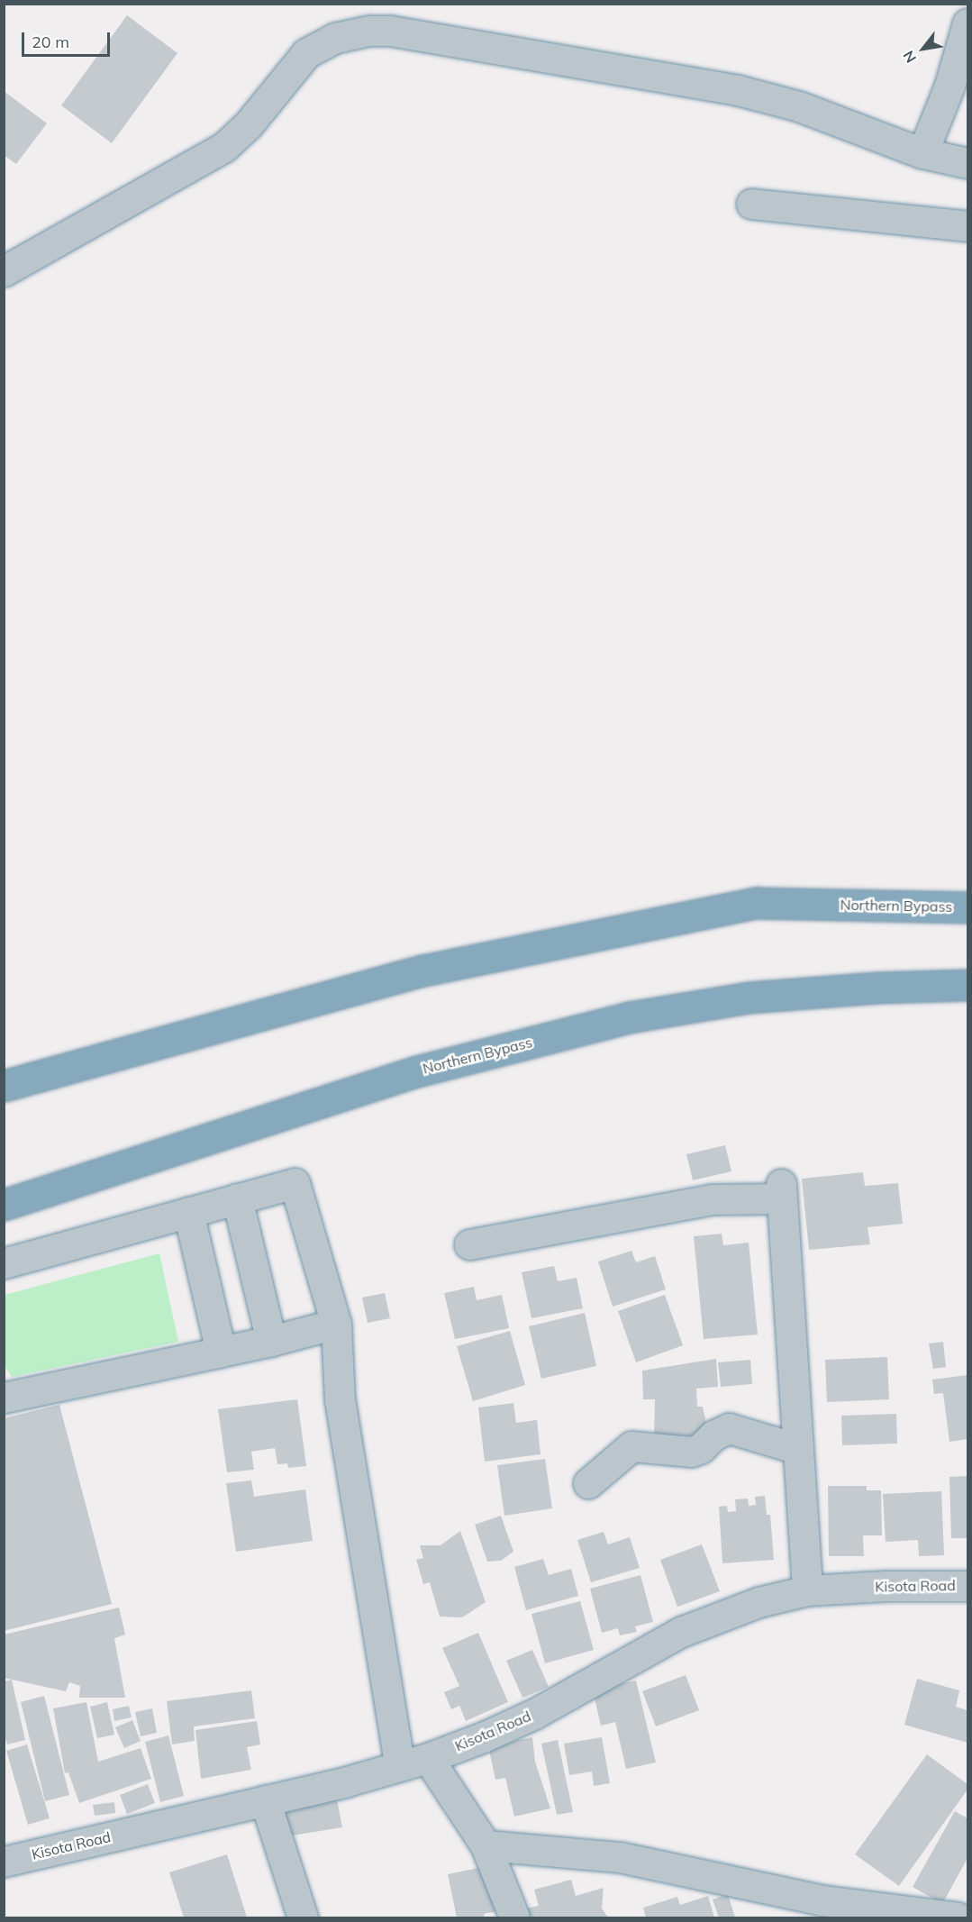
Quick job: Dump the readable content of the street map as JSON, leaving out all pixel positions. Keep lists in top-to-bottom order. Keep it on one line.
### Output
{"streets":{"highway":["Northern Bypass"],"street":["Kisota Road"]},"scale_bar":"20 m","north":"bottom left"}
